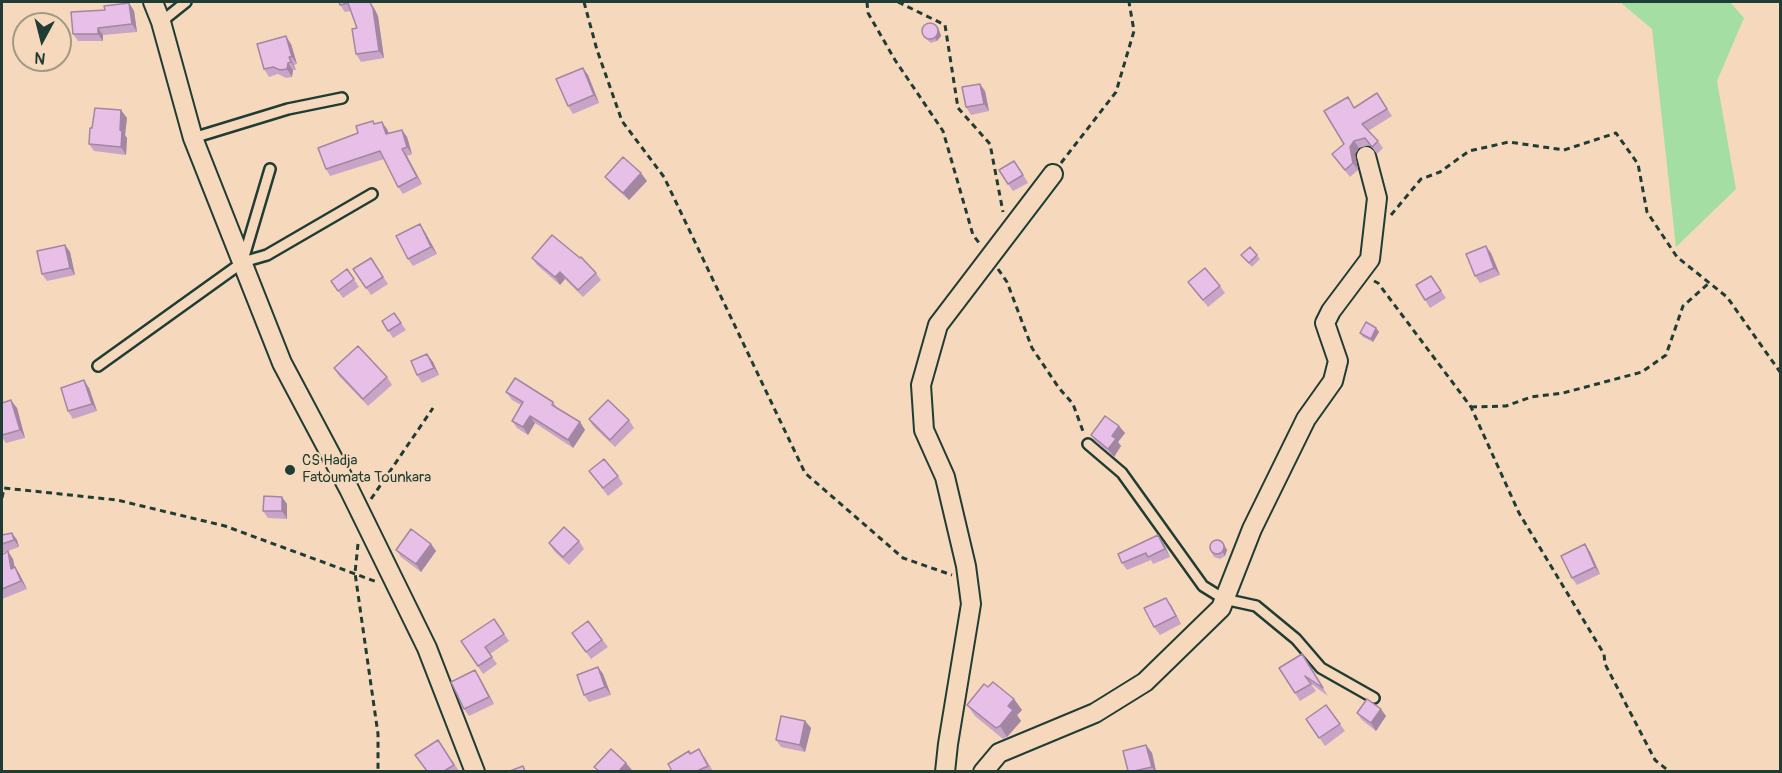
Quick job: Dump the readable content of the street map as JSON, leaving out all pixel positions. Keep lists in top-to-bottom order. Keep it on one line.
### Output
{"places":["CS Hadja Fatoumata Tounkara"],"north":"bottom"}
